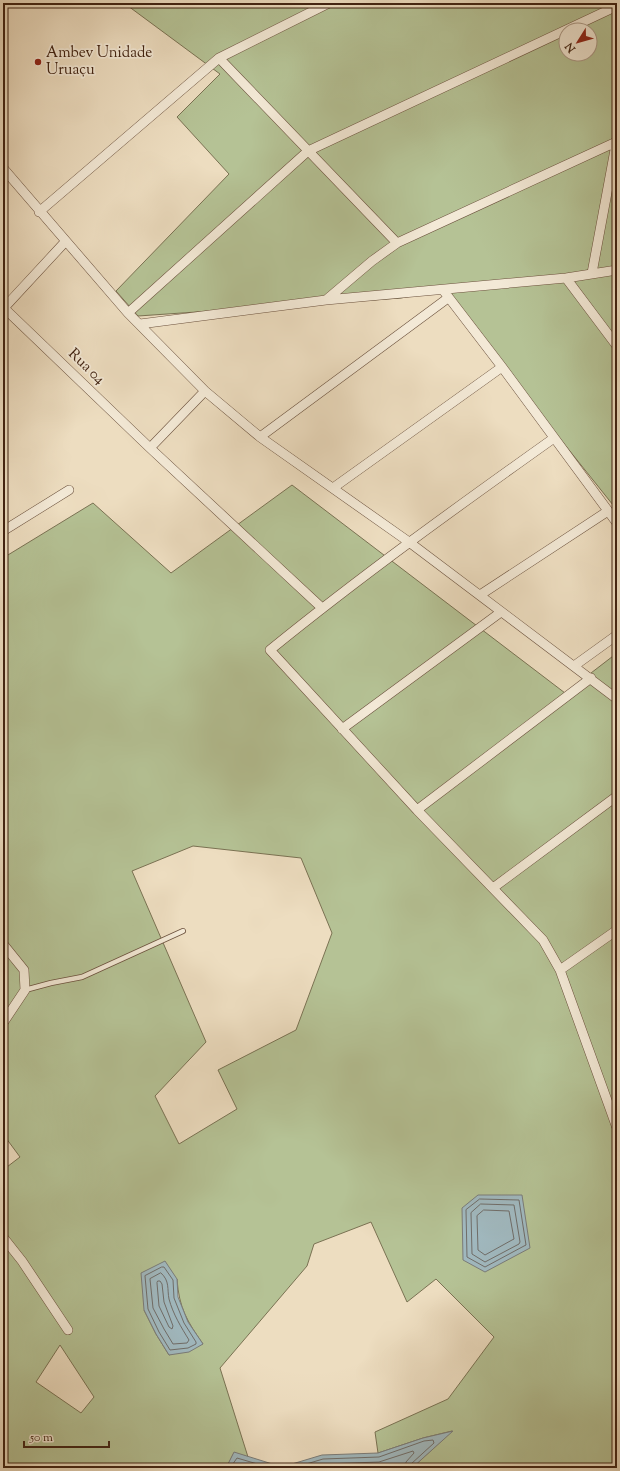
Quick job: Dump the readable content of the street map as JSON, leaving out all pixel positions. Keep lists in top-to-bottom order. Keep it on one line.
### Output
{"streets":{"street":["Rua 04"]},"places":["Ambev Unidade Uruaçu"],"scale_bar":"50 m","north":"bottom left"}
